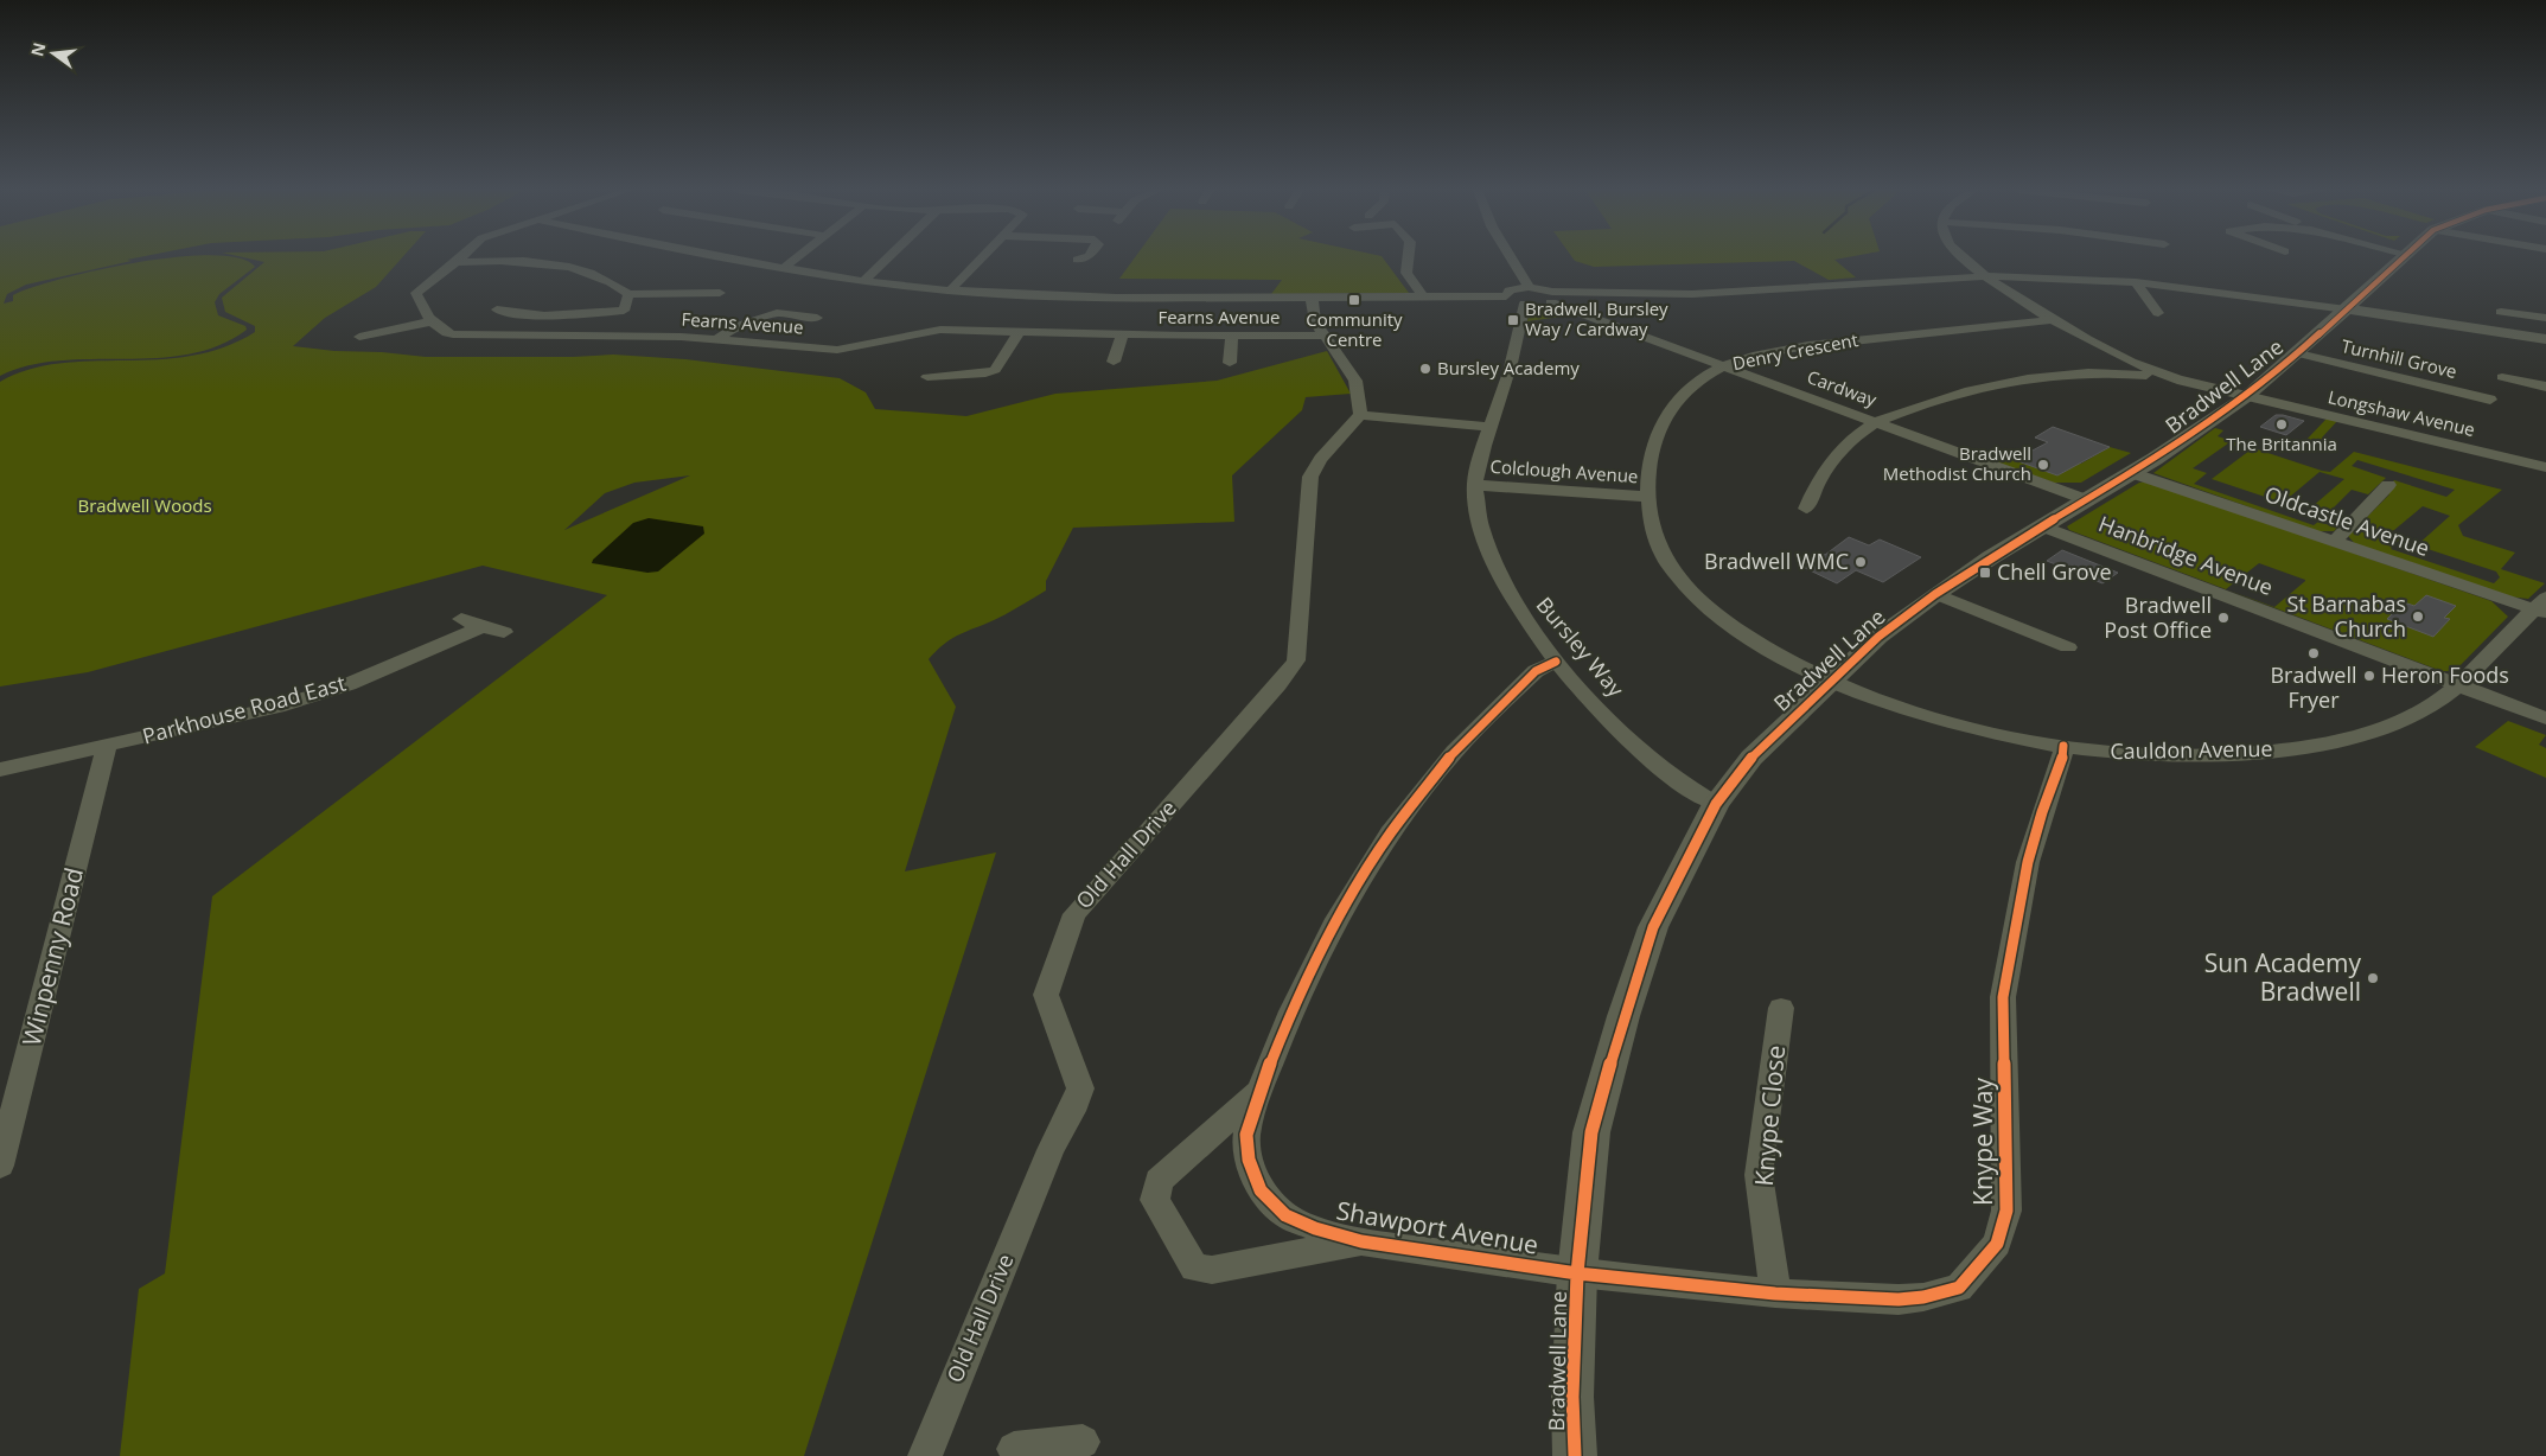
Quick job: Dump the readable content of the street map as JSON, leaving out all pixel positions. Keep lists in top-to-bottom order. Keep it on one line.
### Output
{"streets":{"street":["Fearns Avenue","Denry Crescent","Turnhill Grove","Bradwell Lane","Cardway","Longshaw Avenue","Colclough Avenue","Oldcastle Avenue","Hanbridge Avenue","Bursley Way","Parkhouse Road East","Cauldon Avenue","Old Hall Drive","Winpenny Road","Knype Close","Knype Way","Shawport Avenue"]},"crossings":[["Denry Crescent","Bradwell Lane"],["Denry Crescent","Cardway"],["Denry Crescent","Colclough Avenue"],["Denry Crescent","Cauldon Avenue"],["Turnhill Grove","Bradwell Lane"],["Bradwell Lane","Cardway"],["Bradwell Lane","Longshaw Avenue"],["Bradwell Lane","Oldcastle Avenue"],["Bradwell Lane","Hanbridge Avenue"],["Bradwell Lane","Bursley Way"],["Bradwell Lane","Cauldon Avenue"],["Bradwell Lane","Knype Way"],["Bradwell Lane","Shawport Avenue"],["Colclough Avenue","Bursley Way"],["Oldcastle Avenue","Cauldon Avenue"],["Hanbridge Avenue","Cauldon Avenue"],["Bursley Way","Shawport Avenue"],["Parkhouse Road East","Winpenny Road"],["Cauldon Avenue","Knype Way"],["Knype Close","Knype Way"],["Knype Way","Shawport Avenue"]],"parks":["Bradwell Woods"],"places":{"transit":["Community Centre","Bradwell, Bursley Way / Cardway","Chell Grove"],"other":["Bursley Academy","The Britannia","Bradwell Methodist Church","Bradwell WMC","St Barnabas Church","Bradwell Post Office","Bradwell Fryer","Heron Foods","Sun Academy Bradwell"]},"north":"left"}
